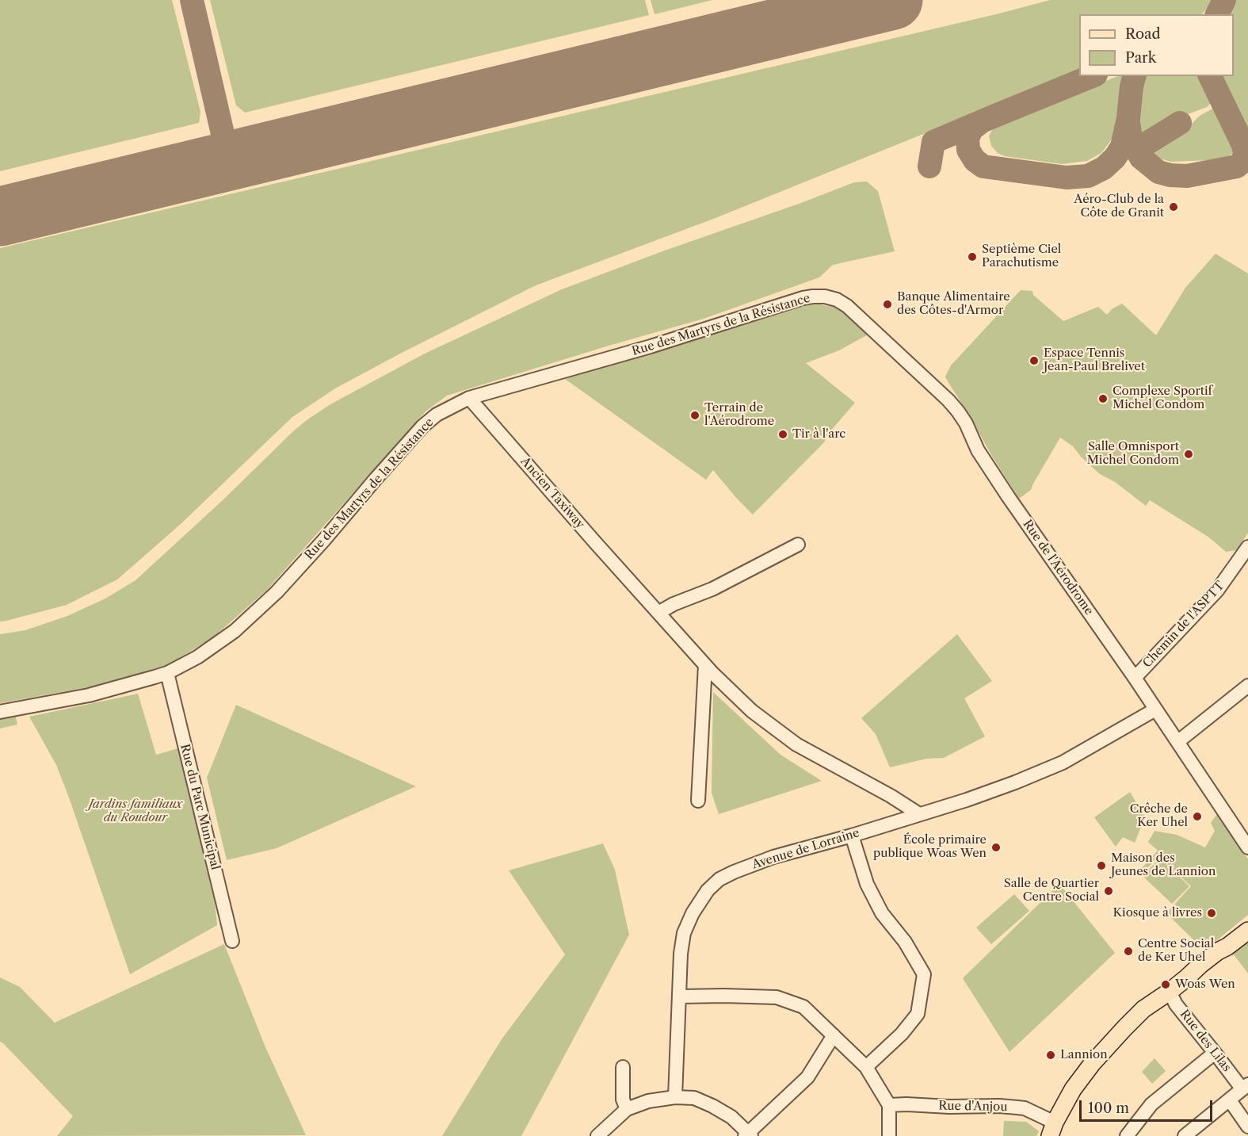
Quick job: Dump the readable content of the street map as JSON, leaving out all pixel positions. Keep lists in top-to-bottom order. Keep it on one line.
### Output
{"streets":{"street":["Rue des Martyrs de la Résistance","Ancien Taxiway","Rue de l'Aérodrome","Chemin de l'ASPTT","Rue du Parc Municipal","Avenue de Lorraine","Rue des Lilas","Rue d'Anjou"]},"crossings":[["Rue des Martyrs de la Résistance","Ancien Taxiway"],["Rue des Martyrs de la Résistance","Rue de l'Aérodrome"],["Rue des Martyrs de la Résistance","Rue du Parc Municipal"],["Ancien Taxiway","Avenue de Lorraine"],["Rue de l'Aérodrome","Chemin de l'ASPTT"],["Rue de l'Aérodrome","Avenue de Lorraine"]],"parks":["Jardins familiaux du Roudour"],"places":["Aéro-Club de la Côte de Granit","Septième Ciel Parachutisme","Banque Alimentaire des Côtes-d'Armor","Espace Tennis Jean-Paul Brelivet","Complexe Sportif Michel Condom","Terrain de l'Aérodrome","Tir à l'arc","Salle Omnisport Michel Condom","Crêche de Ker Uhel","École primaire publique Woas Wen","Maison des Jeunes de Lannion","Salle de Quartier Centre Social","Kiosque à livres","Centre Social de Ker Uhel","Woas Wen","Lannion"],"legend":["Road","Park"],"scale_bar":"100 m"}
